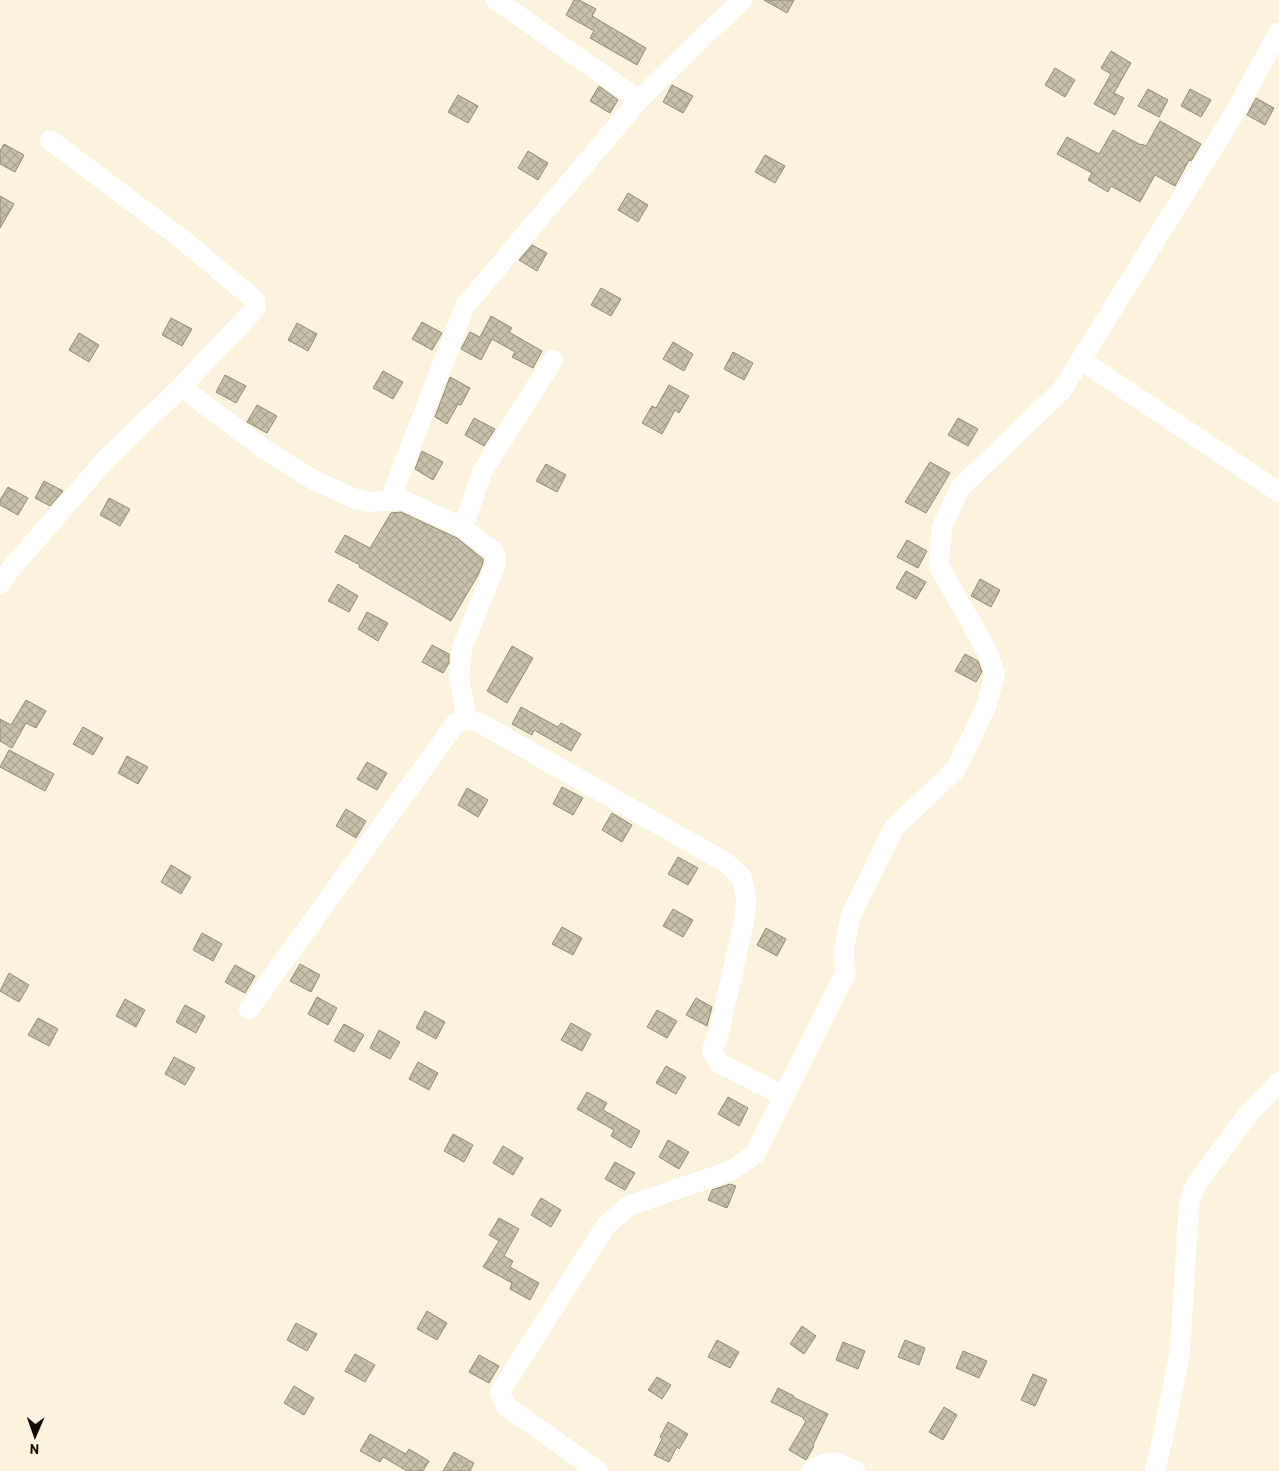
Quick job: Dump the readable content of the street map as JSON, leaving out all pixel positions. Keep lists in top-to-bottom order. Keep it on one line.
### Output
{"north":"bottom"}
